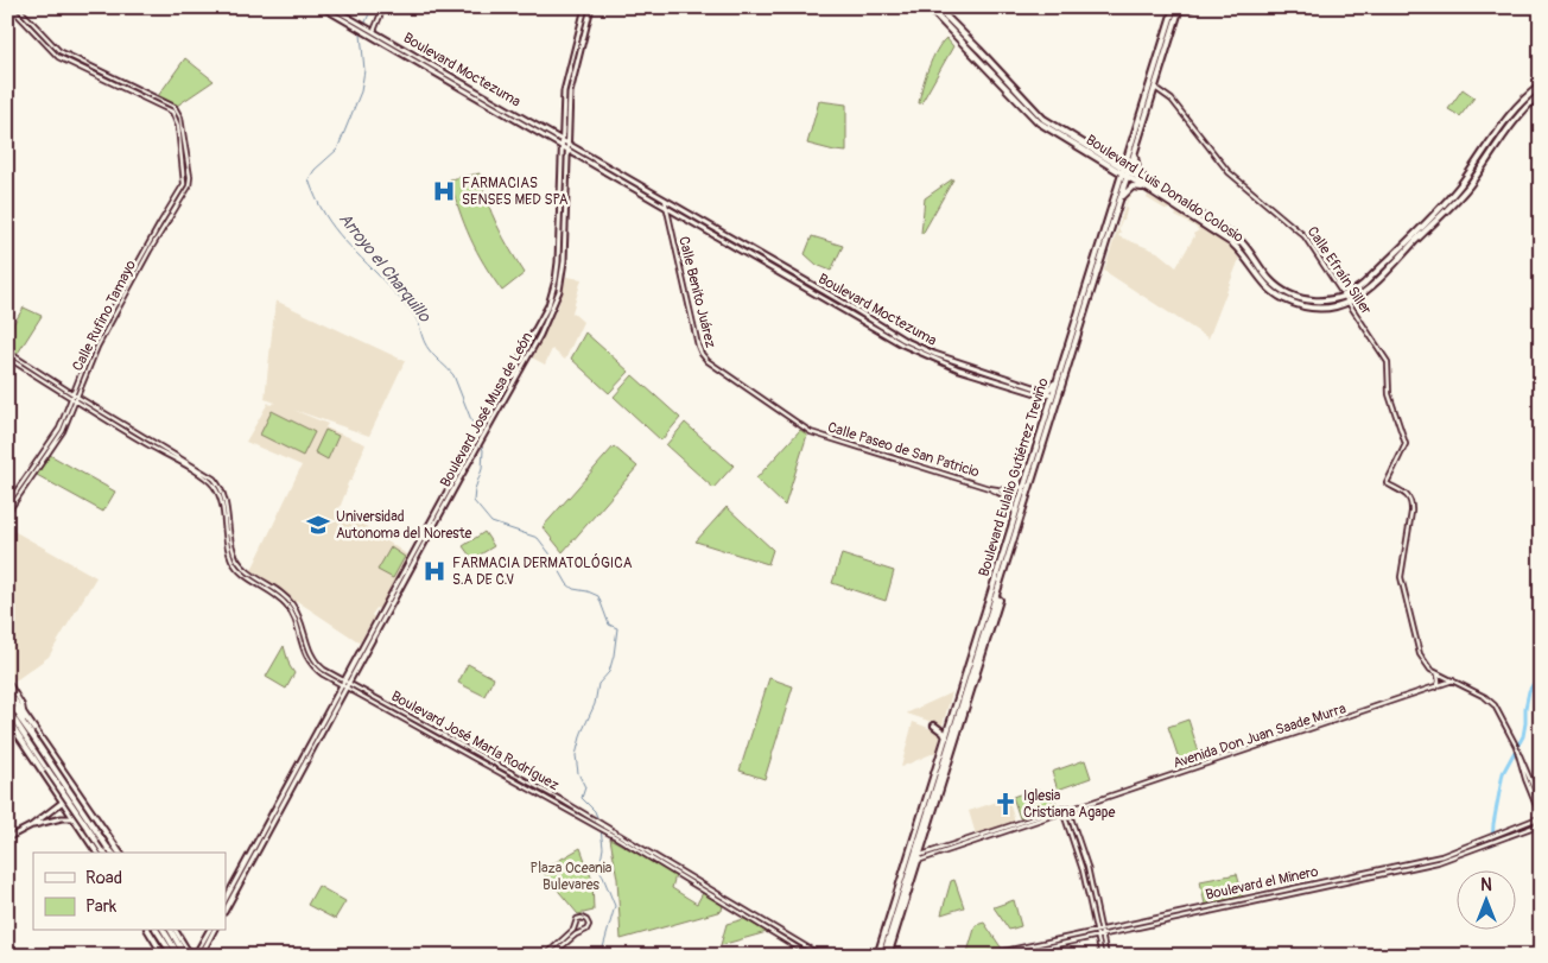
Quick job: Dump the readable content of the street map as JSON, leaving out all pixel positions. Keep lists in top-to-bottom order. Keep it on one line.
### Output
{"streets":{"main road":["Boulevard Moctezuma","Boulevard Luis Donaldo Colosio","Boulevard José Musa de León","Boulevard Eulalio Gutiérrez Treviño"],"street":["Calle Efraín Siller","Calle Benito Juárez","Calle Rufino Tamayo","Calle Paseo de San Patricio","Avenida Don Juan Saade Murra","Boulevard José María Rodríguez","Boulevard el Minero"]},"crossings":[["Boulevard Moctezuma","Calle Benito Juárez"],["Boulevard Moctezuma","Boulevard José Musa de León"],["Boulevard Moctezuma","Boulevard Eulalio Gutiérrez Treviño"],["Boulevard Luis Donaldo Colosio","Calle Efraín Siller"],["Boulevard Luis Donaldo Colosio","Boulevard Eulalio Gutiérrez Treviño"],["Calle Efraín Siller","Boulevard Eulalio Gutiérrez Treviño"],["Calle Benito Juárez","Calle Paseo de San Patricio"],["Calle Rufino Tamayo","Boulevard José María Rodríguez"],["Boulevard José Musa de León","Boulevard José María Rodríguez"],["Calle Paseo de San Patricio","Boulevard Eulalio Gutiérrez Treviño"],["Boulevard Eulalio Gutiérrez Treviño","Avenida Don Juan Saade Murra"]],"water":["Arroyo el Charquillo"],"parks":["Plaza Oceania Bulevares"],"places":{"hospital":["FARMACIAS SENSES MED SPA","FARMACIA DERMATOLÓGICA S.A DE C.V"],"school or university":["Universidad Autonoma del Noreste"],"church":["Iglesia Cristiana Agape"]},"legend":["Road","Park"],"north":"top"}
